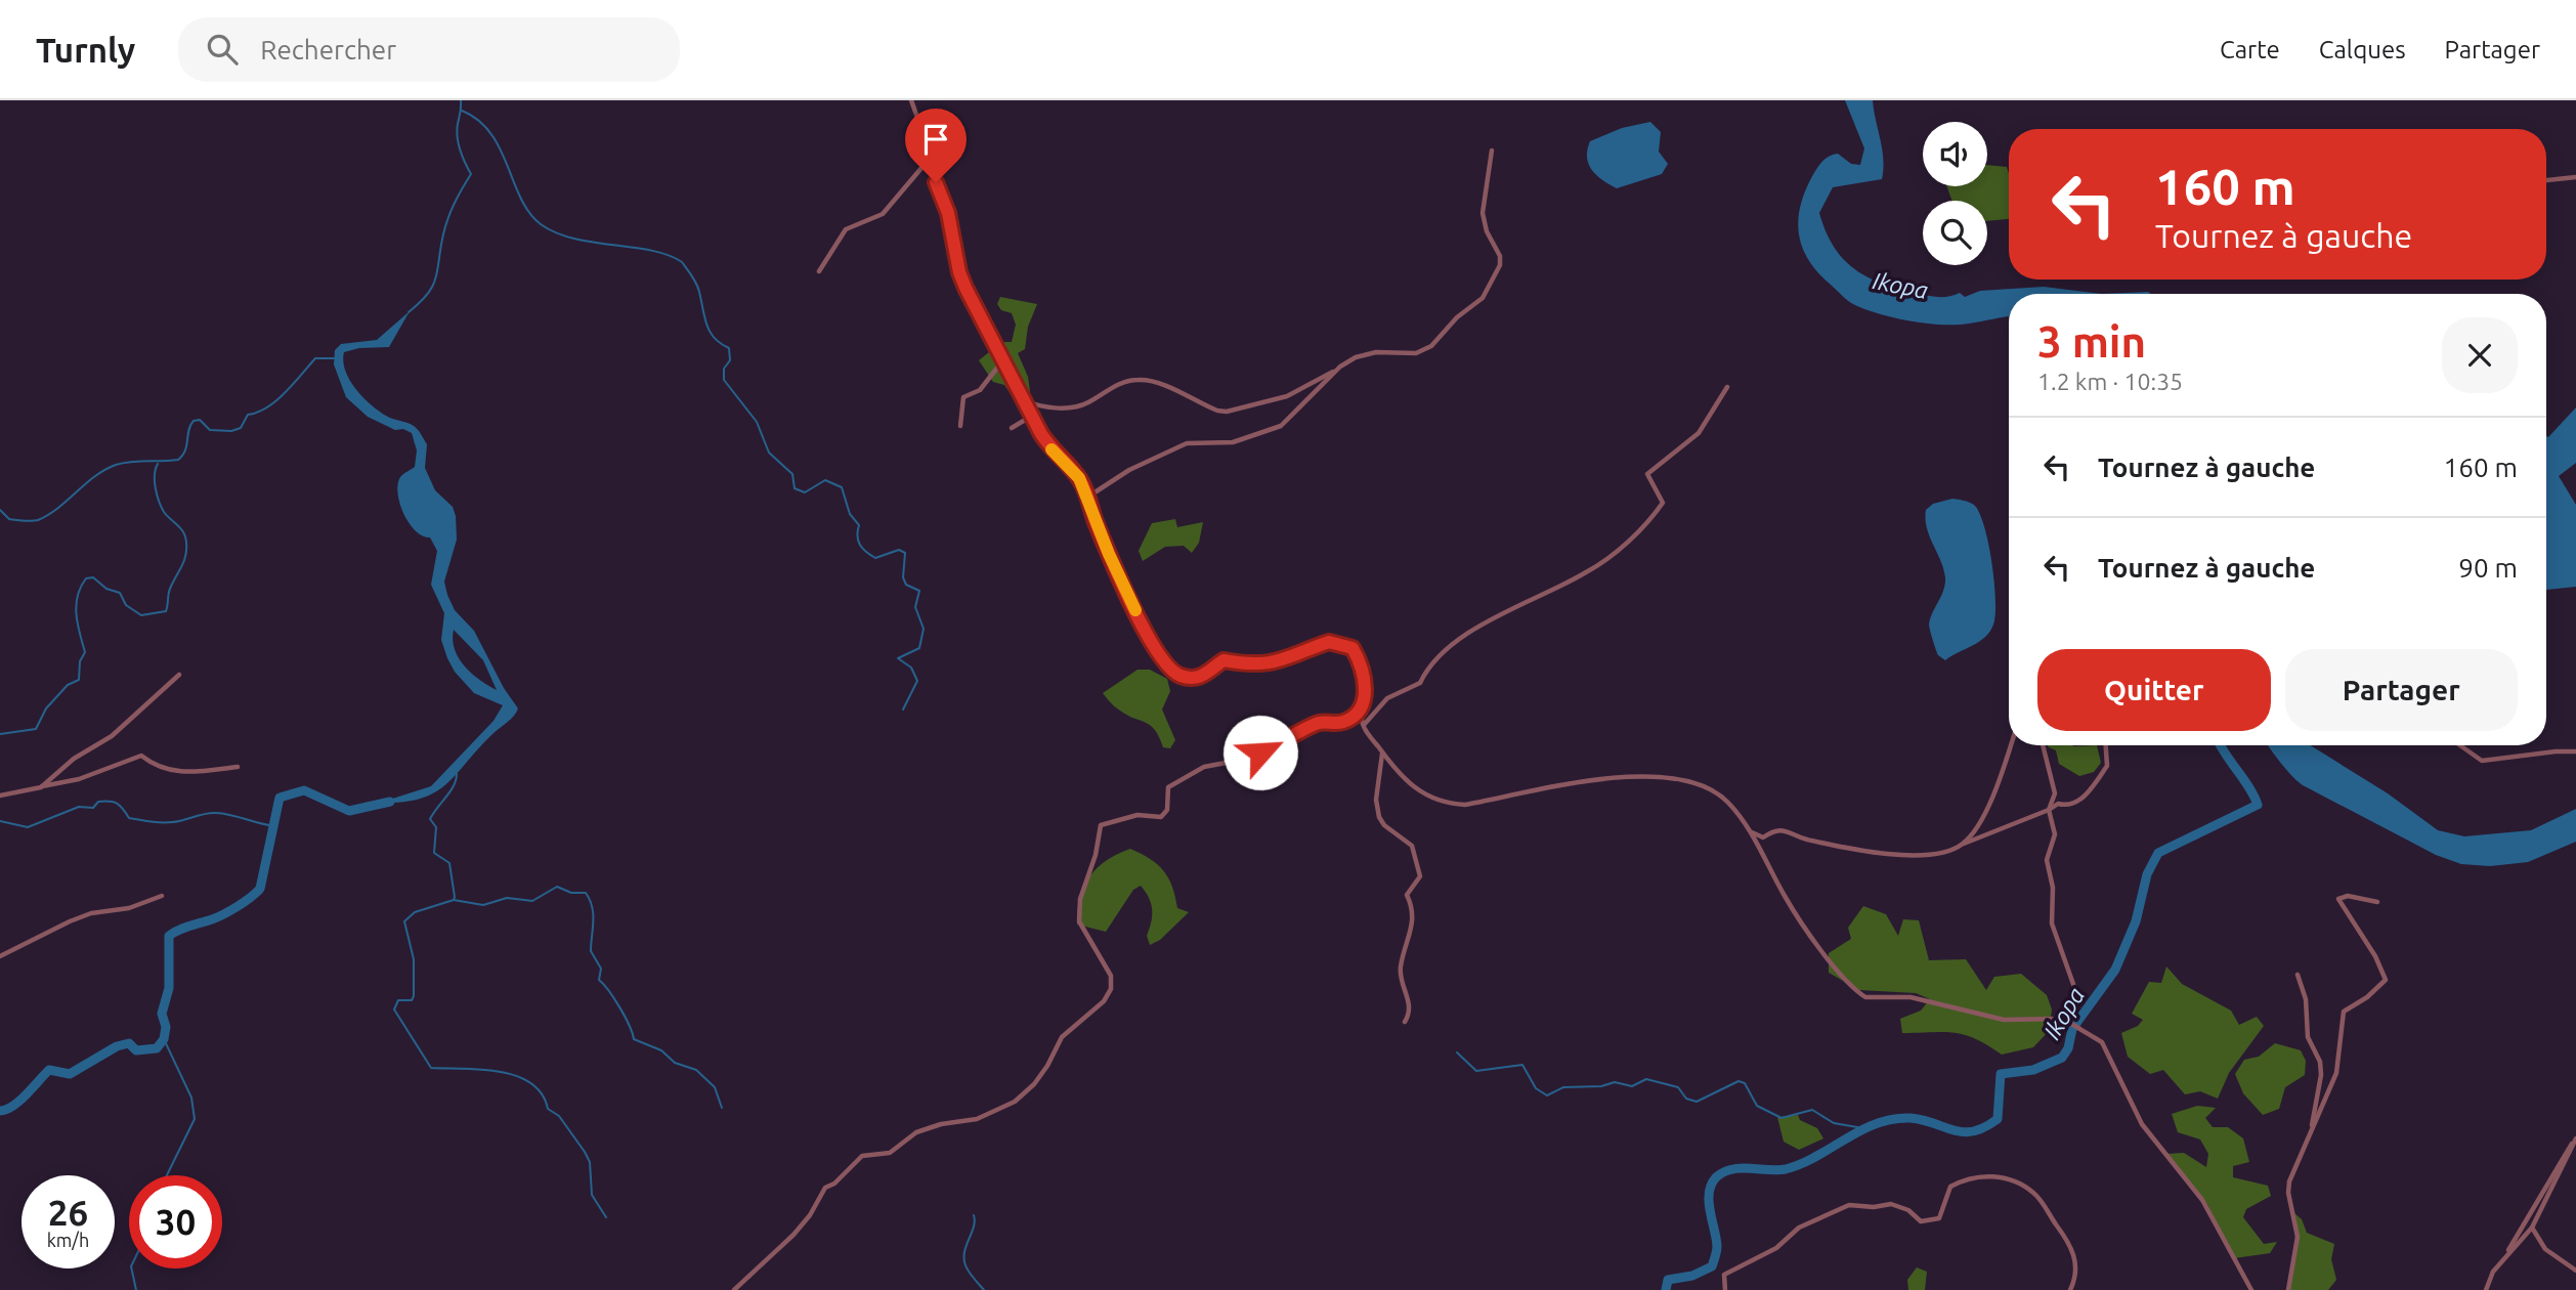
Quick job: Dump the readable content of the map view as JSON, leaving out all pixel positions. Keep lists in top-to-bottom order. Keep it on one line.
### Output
{"water":["Ikopa"],"page":{"header":"Turnly","search":"Rechercher","nav":["Carte","Calques","Partager"],"turn":["160 m","Tournez à gauche"],"heading":["3 min","1.2 km · 10:35"],"list":[{"name":"Tournez à gauche","value":"160 m"},{"name":"Tournez à gauche","value":"90 m"}],"buttons":["Quitter","Partager"],"speed":"26 km/h","limit":"30"}}
